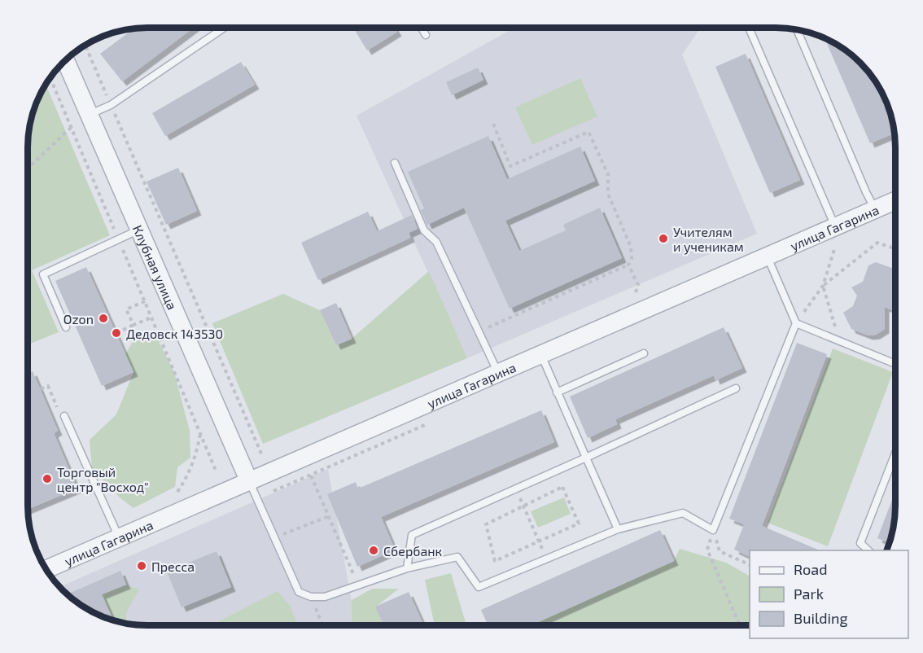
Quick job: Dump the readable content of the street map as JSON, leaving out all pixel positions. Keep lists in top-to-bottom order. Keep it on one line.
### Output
{"streets":{"street":["улица Гагарина","Клубная улица"]},"crossings":[["улица Гагарина","Клубная улица"]],"places":["Учителям и ученикам","Ozon","Дедовск 143530","Торговый центр \"Восход\"","Сбербанк","Пресса"],"legend":["Road","Park","Building"]}
